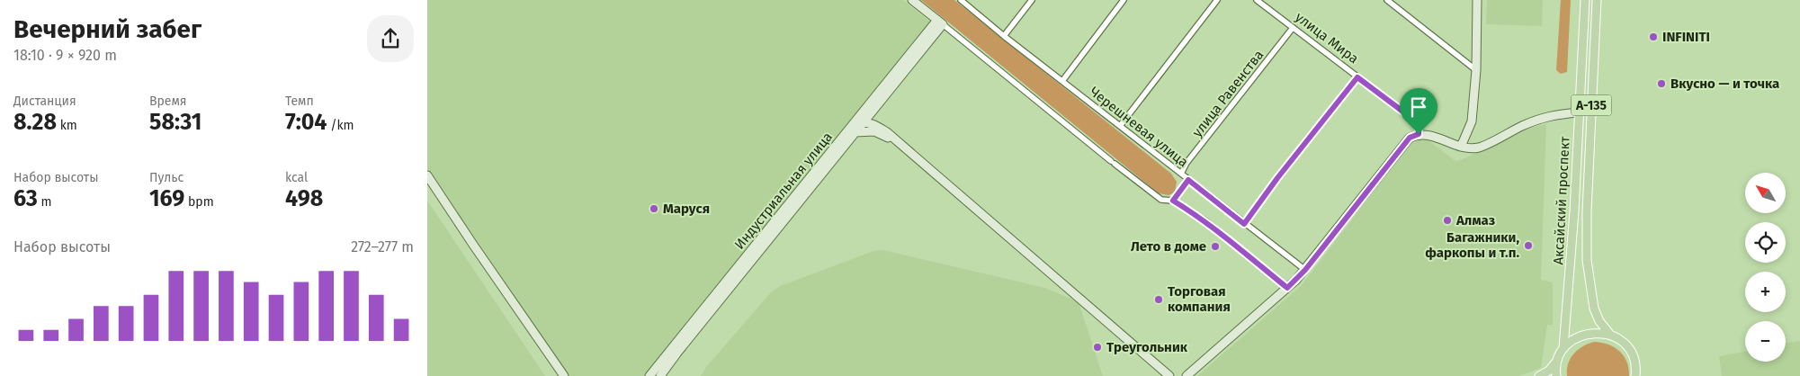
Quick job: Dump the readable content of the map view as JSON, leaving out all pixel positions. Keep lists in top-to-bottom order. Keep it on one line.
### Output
{"streets":{"main road":["А-135","Аксайский проспект"],"street":["улица Мира","улица Равенства","Черешневая улица","Индустриальная улица"]},"crossings":[["улица Мира","улица Равенства"],["улица Равенства","Черешневая улица"]],"places":["INFINITI","Вкусно — и точка","Маруся","Алмаз","Багажники, фаркопы и т.п.","Лето в доме","Торговая компания","Треугольник"],"north":"top left","page":{"heading":["Вечерний забег","18:10 · 9 × 920 m"],"stats":[["Дистанция","8.28 km"],["Время","58:31"],["Темп","7:04 /km"],["Набор высоты","63 m"],["Пульс","169 bpm"],["kcal","498"]],"map_buttons":["+","−"],"chart":["Набор высоты","272–277 m"]}}
